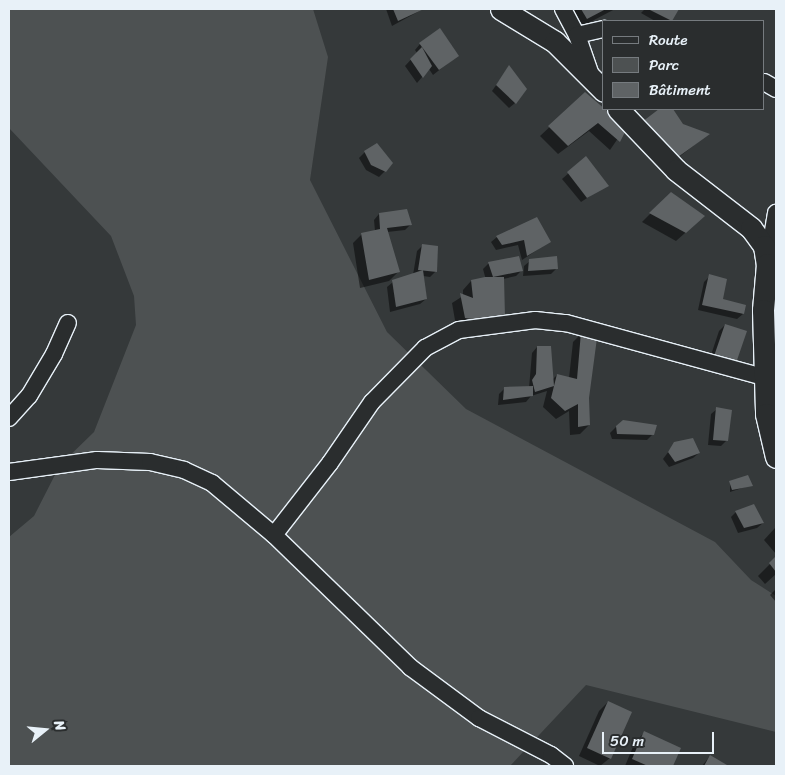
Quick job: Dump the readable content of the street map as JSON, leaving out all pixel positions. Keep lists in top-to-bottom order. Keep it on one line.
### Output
{"legend":["Route","Parc","Bâtiment"],"scale_bar":"50 m","north":"right"}
